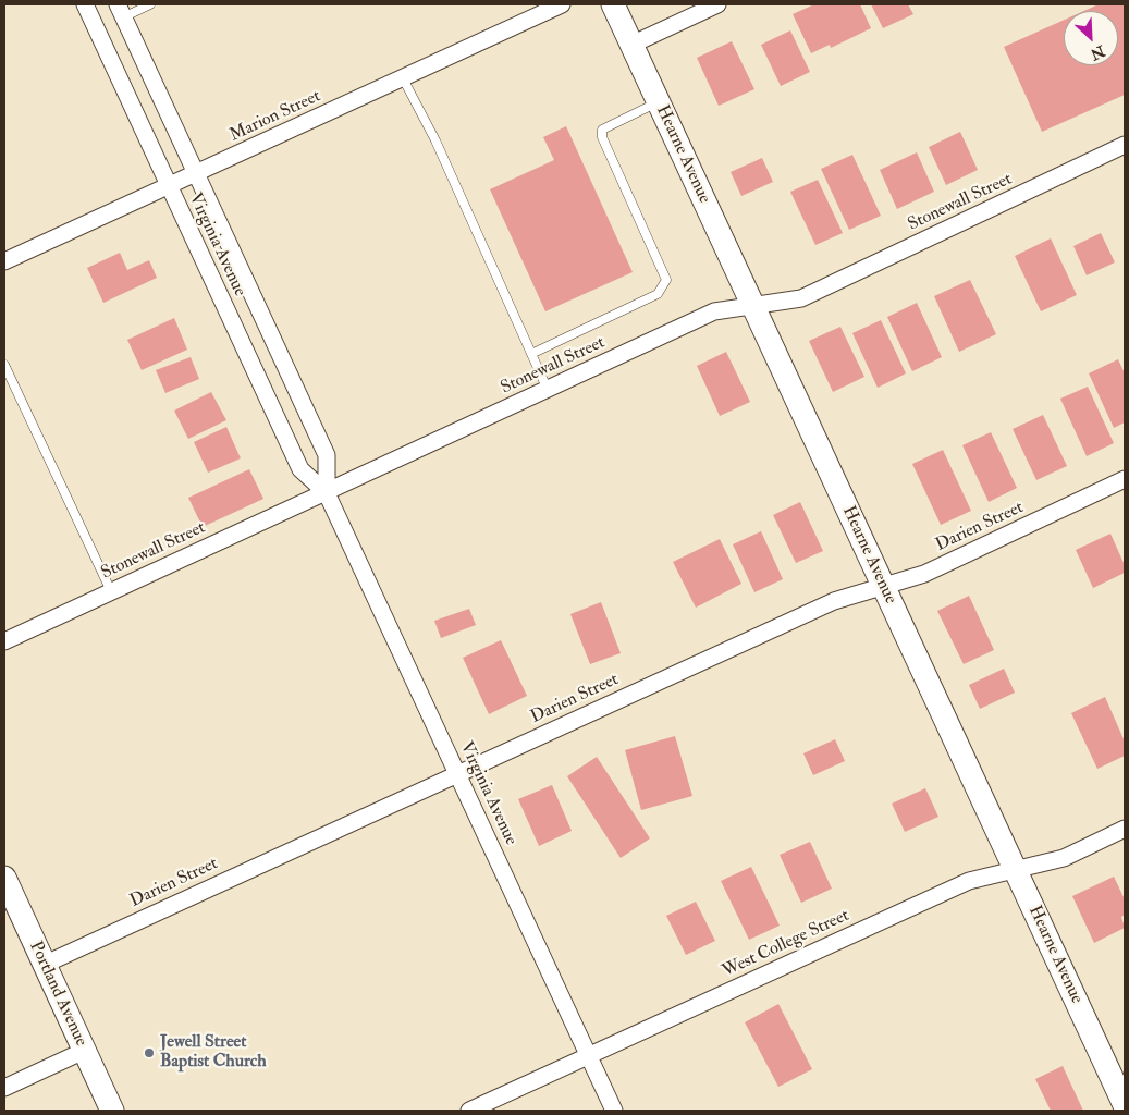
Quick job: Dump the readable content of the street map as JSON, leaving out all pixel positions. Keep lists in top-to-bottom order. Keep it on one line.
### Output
{"streets":{"main road":["Hearne Avenue","Portland Avenue"],"street":["Marion Street","Stonewall Street","Virginia Avenue","Darien Street","West College Street"]},"crossings":[["Marion Street","Virginia Avenue"],["Hearne Avenue","Stonewall Street"],["Hearne Avenue","Darien Street"],["Hearne Avenue","West College Street"],["Stonewall Street","Virginia Avenue"],["Virginia Avenue","Darien Street"],["Virginia Avenue","West College Street"],["Darien Street","Portland Avenue"]],"places":["Jewell Street Baptist Church"],"north":"bottom right"}
